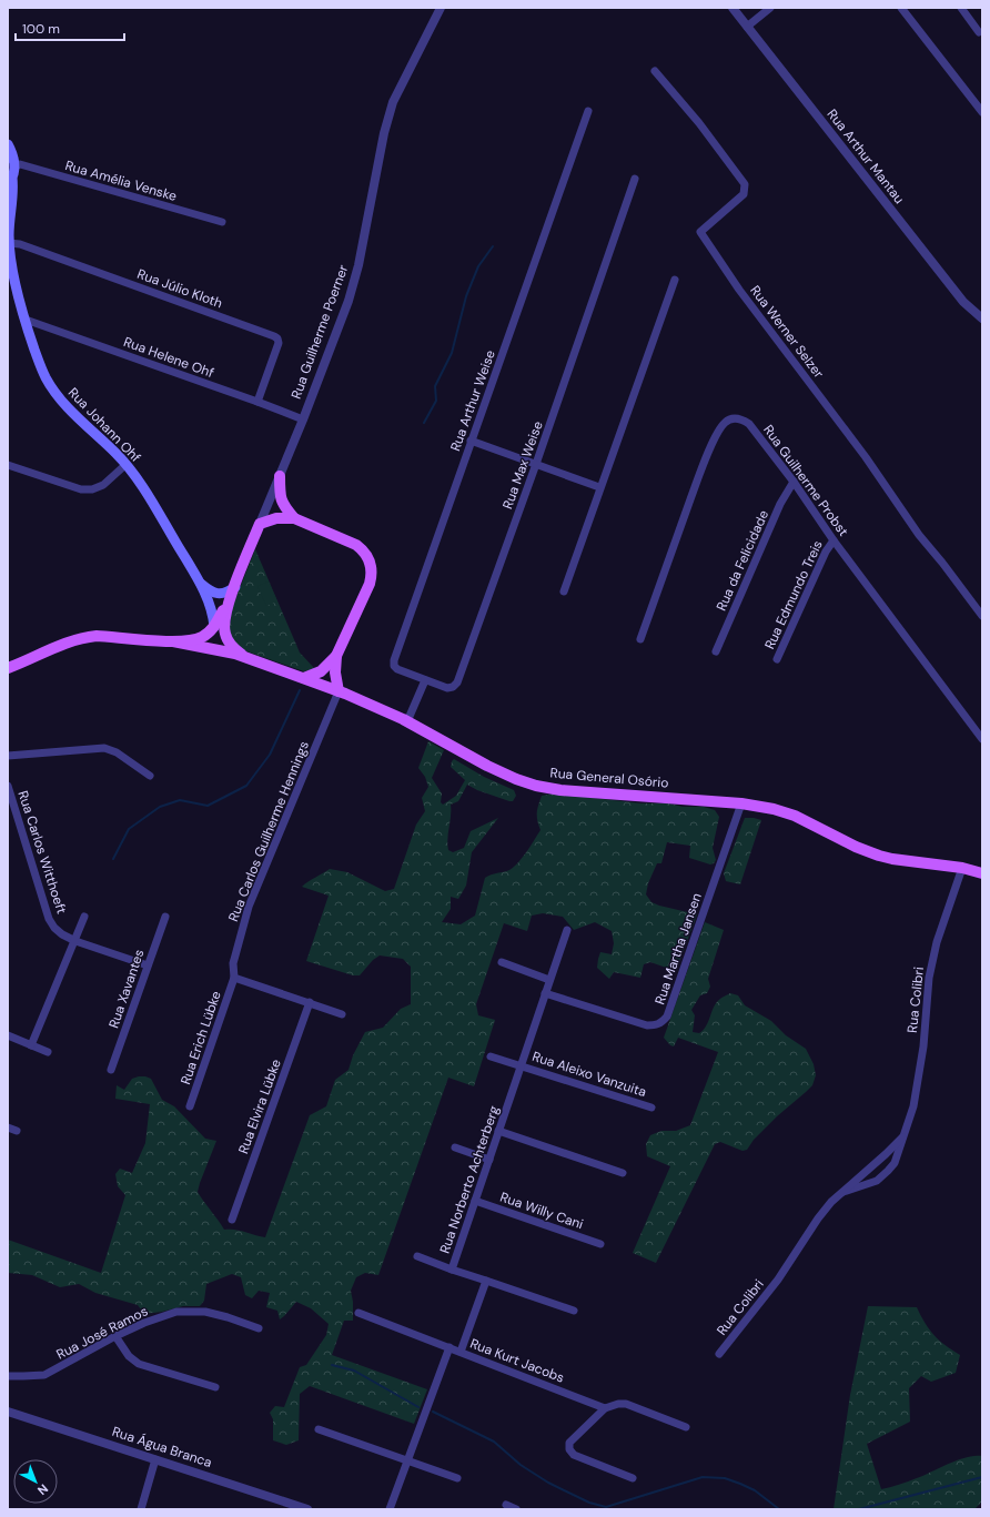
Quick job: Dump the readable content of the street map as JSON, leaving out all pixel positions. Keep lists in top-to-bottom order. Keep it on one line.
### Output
{"streets":{"main road":["Rua Guilherme Poerner","Rua Johann Ohf","Rua General Osório"],"street":["Rua Arthur Mantau","Rua Amélia Venske","Rua Júlio Kloth","Rua Werner Selzer","Rua Helene Ohf","Rua Arthur Weise","Rua Max Weise","Rua Guilherme Probst","Rua da Felicidade","Rua Edmundo Treis","Rua Carlos Guilherme Hennings","Rua Carlos Witthoeft","Rua Martha Jansen","Rua Xavantes","Rua Colibri","Rua Erich Lübke","Rua Aleixo Vanzuita","Rua Elvira Lübke","Rua Norberto Achterberg","Rua Willy Cani","Rua José Ramos","Rua Kurt Jacobs","Rua Água Branca"]},"crossings":[["Rua Amélia Venske","Rua Johann Ohf"],["Rua Júlio Kloth","Rua Helene Ohf"],["Rua Júlio Kloth","Rua Johann Ohf"],["Rua Guilherme Poerner","Rua Helene Ohf"],["Rua Guilherme Poerner","Rua Johann Ohf"],["Rua Guilherme Poerner","Rua General Osório"],["Rua Helene Ohf","Rua Johann Ohf"],["Rua Arthur Weise","Rua Max Weise"],["Rua Johann Ohf","Rua General Osório"],["Rua Guilherme Probst","Rua da Felicidade"],["Rua Guilherme Probst","Rua Edmundo Treis"],["Rua General Osório","Rua Carlos Guilherme Hennings"],["Rua General Osório","Rua Martha Jansen"],["Rua General Osório","Rua Colibri"],["Rua Carlos Guilherme Hennings","Rua Erich Lübke"],["Rua Carlos Witthoeft","Rua Xavantes"],["Rua Martha Jansen","Rua Norberto Achterberg"],["Rua Aleixo Vanzuita","Rua Norberto Achterberg"],["Rua Norberto Achterberg","Rua Willy Cani"]],"scale_bar":"100 m","north":"bottom right"}
